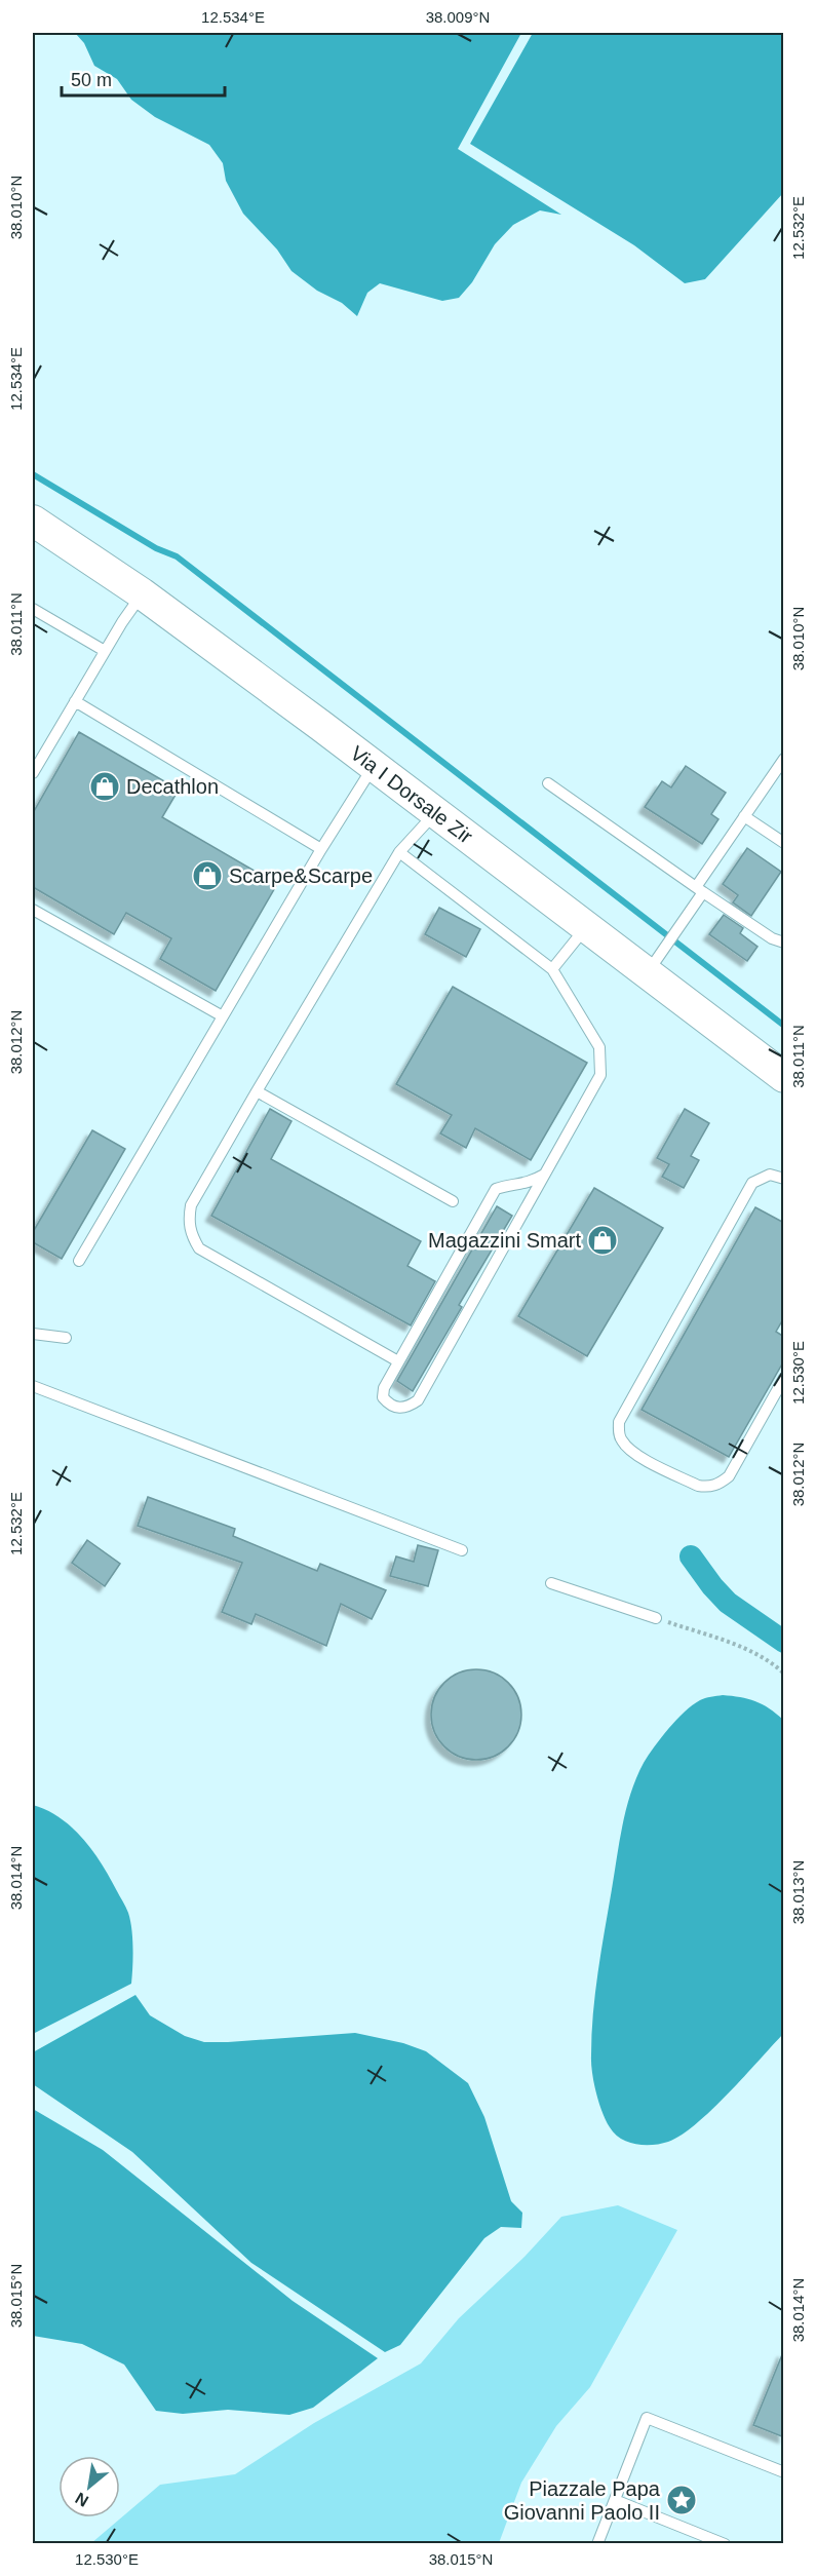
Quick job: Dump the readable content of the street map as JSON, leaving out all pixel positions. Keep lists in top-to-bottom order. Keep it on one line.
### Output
{"streets":{"main road":["Via I Dorsale Zir"]},"places":{"shop":["Decathlon","Scarpe&Scarpe","Magazzini Smart"],"place":["Piazzale Papa Giovanni Paolo II"]},"scale_bar":"50 m","north":"bottom left","coordinates":["12.534°E","38.009°N","38.010°N","12.532°E","38.011°N","38.012°N","12.530°E","38.014°N","38.013°N","38.015°N"]}
